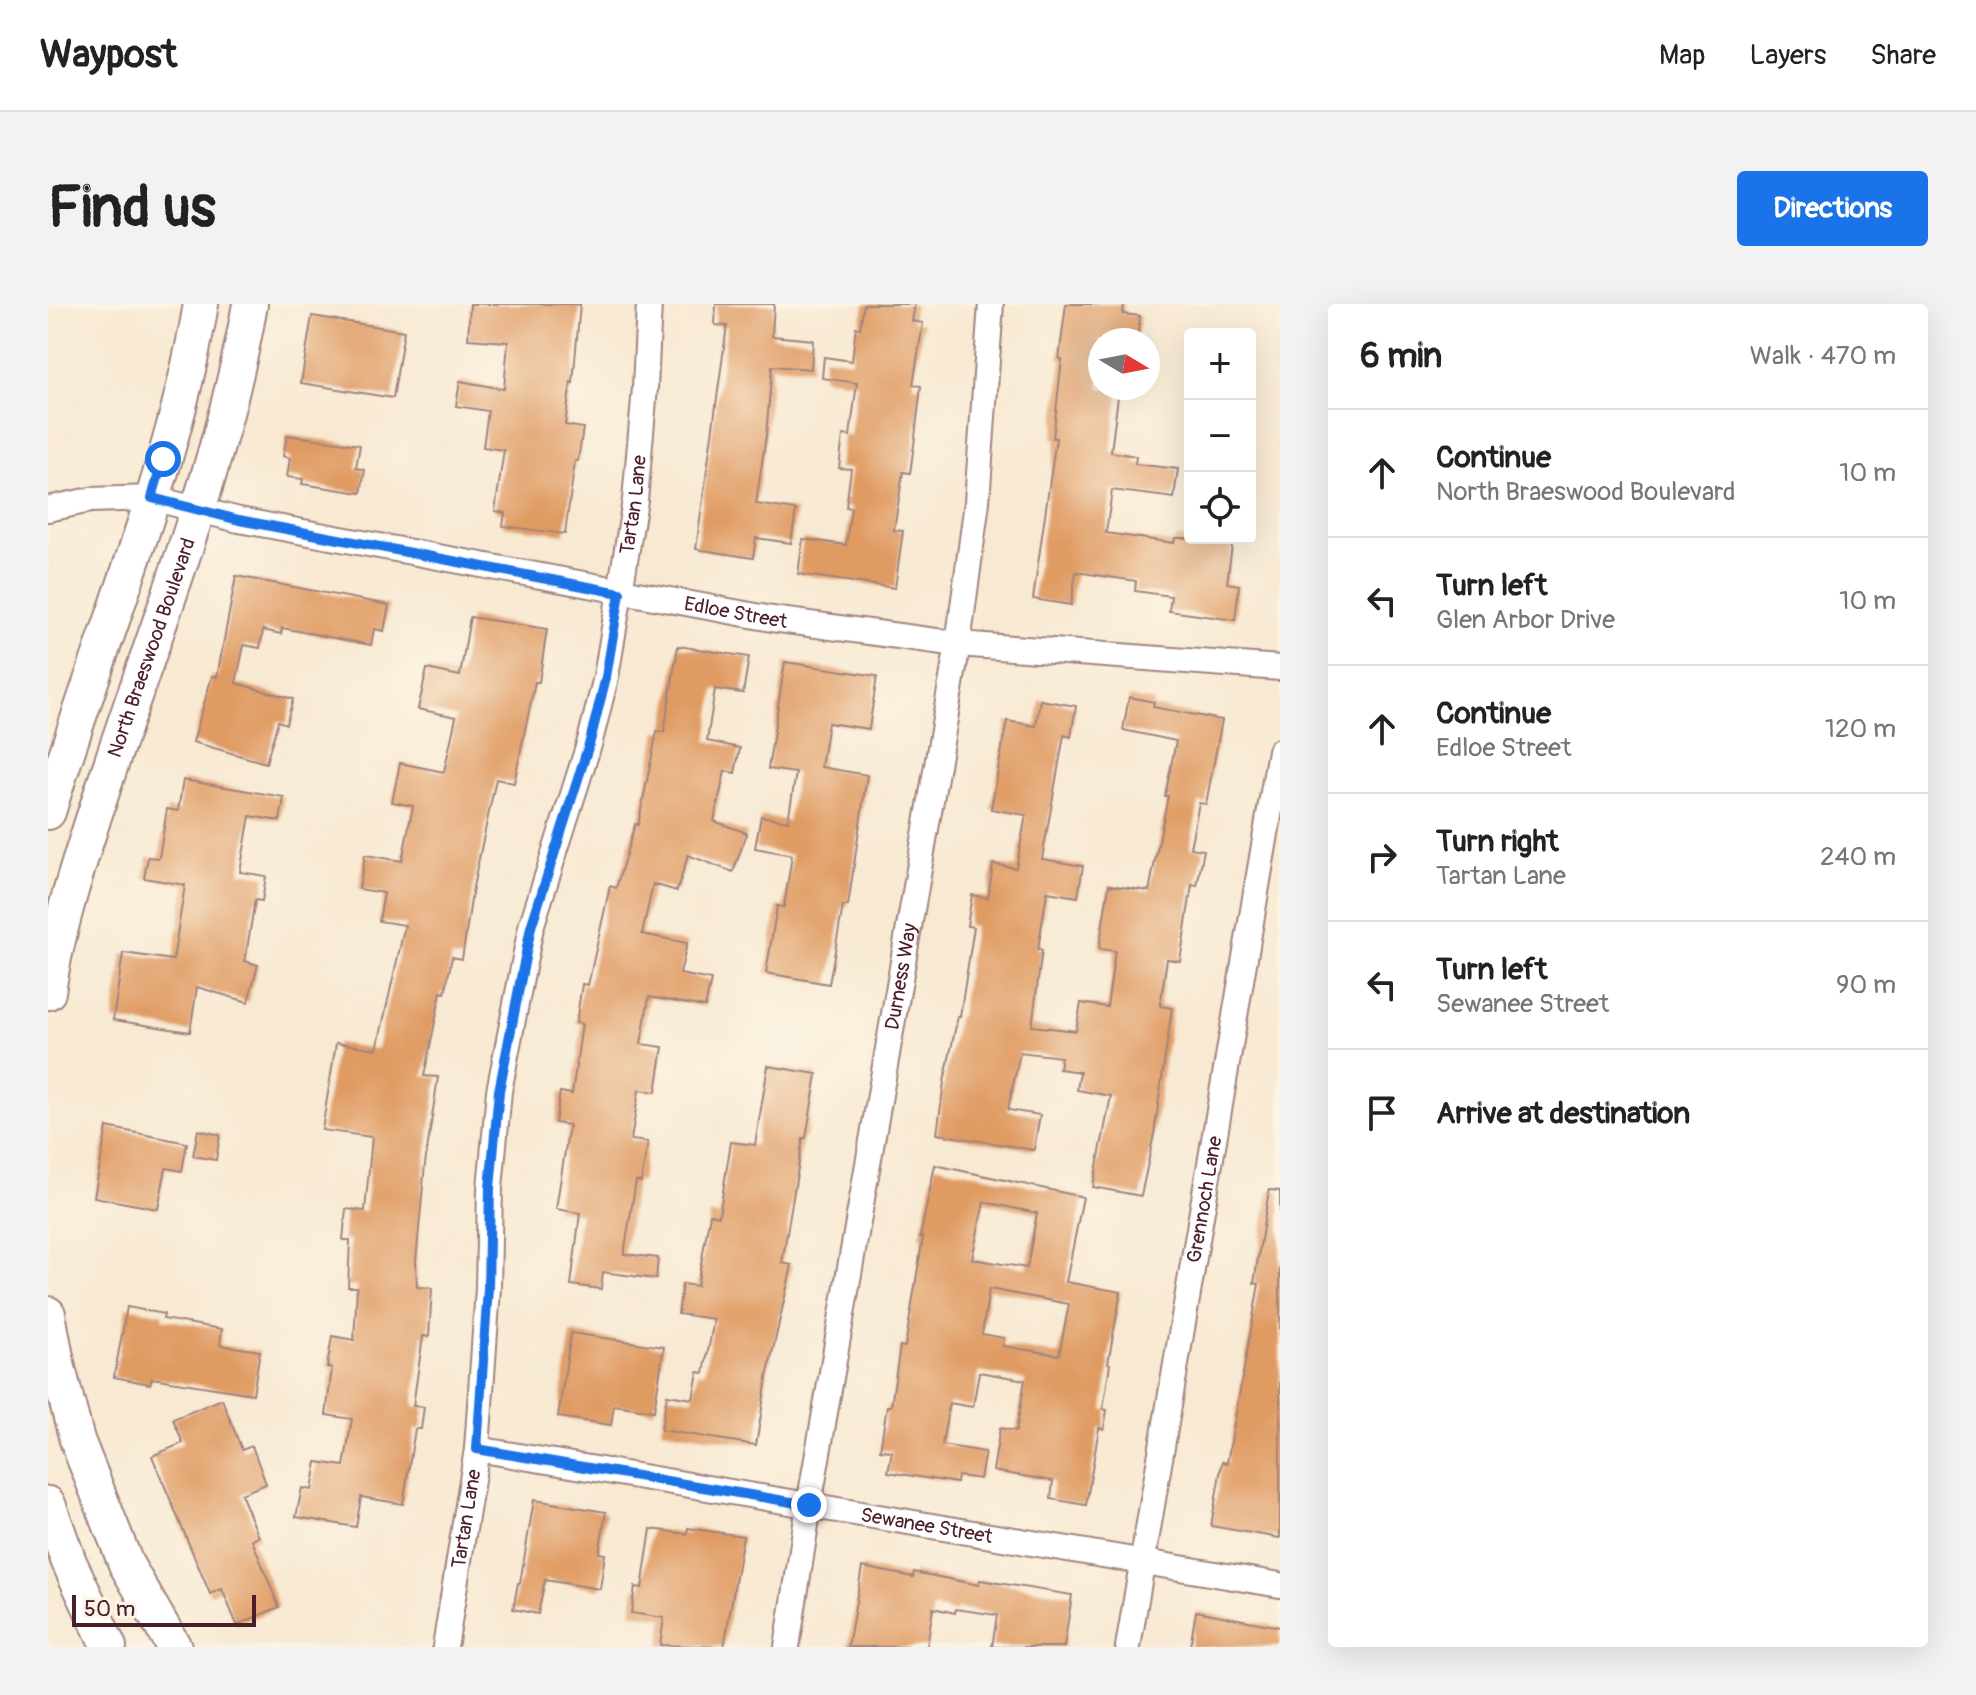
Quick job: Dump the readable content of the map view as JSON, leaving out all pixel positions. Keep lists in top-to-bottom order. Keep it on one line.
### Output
{"streets":{"main road":["North Braeswood Boulevard"],"street":["Tartan Lane","Edloe Street","Durness Way","Grennoch Lane","Sewanee Street"]},"crossings":[["Tartan Lane","Edloe Street"],["Tartan Lane","Sewanee Street"],["Edloe Street","North Braeswood Boulevard"],["Edloe Street","Durness Way"],["Durness Way","Sewanee Street"],["Grennoch Lane","Sewanee Street"]],"scale_bar":"50 m","north":"right","page":{"header":"Waypost","nav":["Map","Layers","Share"],"buttons":"Directions","title":"Find us","heading":["6 min","Walk · 470 m"],"map_buttons":["+","−"],"list":[["Continue","North Braeswood Boulevard","10 m"],["Turn left","Glen Arbor Drive","10 m"],["Continue","Edloe Street","120 m"],["Turn right","Tartan Lane","240 m"],["Turn left","Sewanee Street","90 m"],"Arrive at destination"],"scale":"50 m"}}
